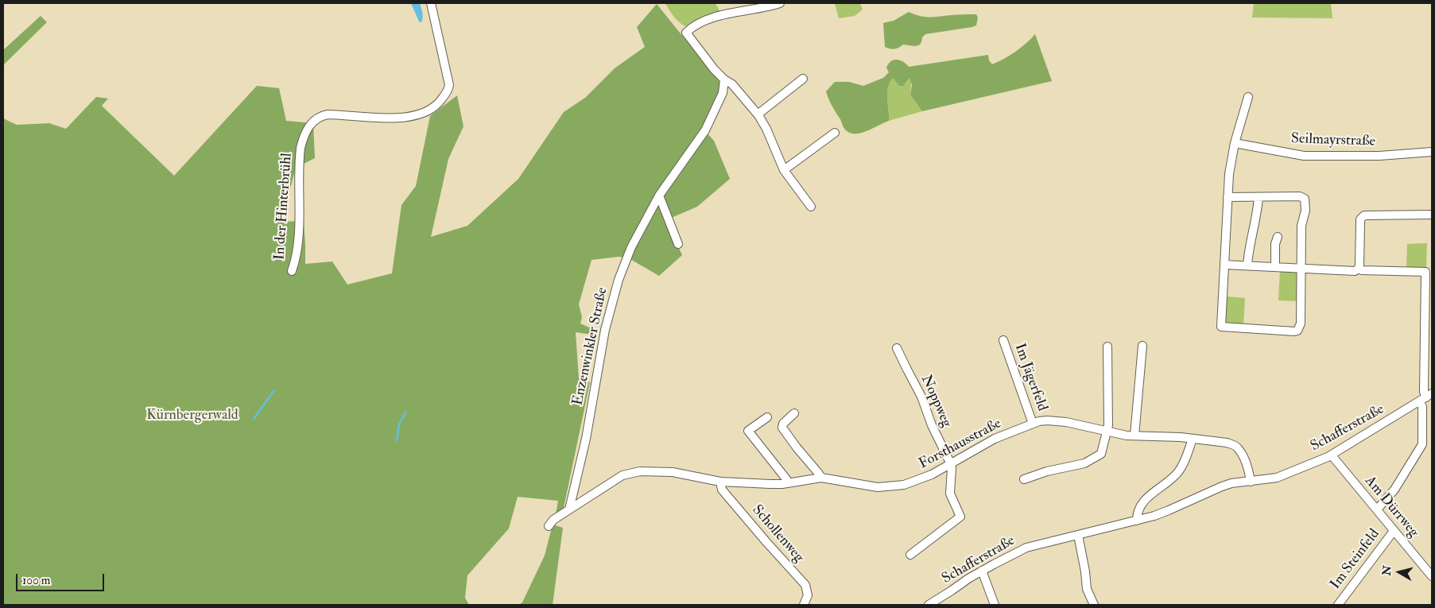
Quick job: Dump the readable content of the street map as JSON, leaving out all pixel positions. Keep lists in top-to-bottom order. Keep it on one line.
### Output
{"streets":{"street":["Seilmayrstraße","In der Hinterbrühl","Enzenwinkler Straße","Im Jägerfeld","Noppweg","Schafferstraße","Forsthausstraße","Am Dürrweg","Schollenweg","Im Steinfeld"]},"crossings":[["Enzenwinkler Straße","Forsthausstraße"],["Im Jägerfeld","Forsthausstraße"],["Noppweg","Forsthausstraße"],["Schafferstraße","Forsthausstraße"],["Schafferstraße","Am Dürrweg"],["Forsthausstraße","Schollenweg"],["Am Dürrweg","Im Steinfeld"]],"parks":["Kürnbergerwald"],"scale_bar":"100 m","north":"left"}
